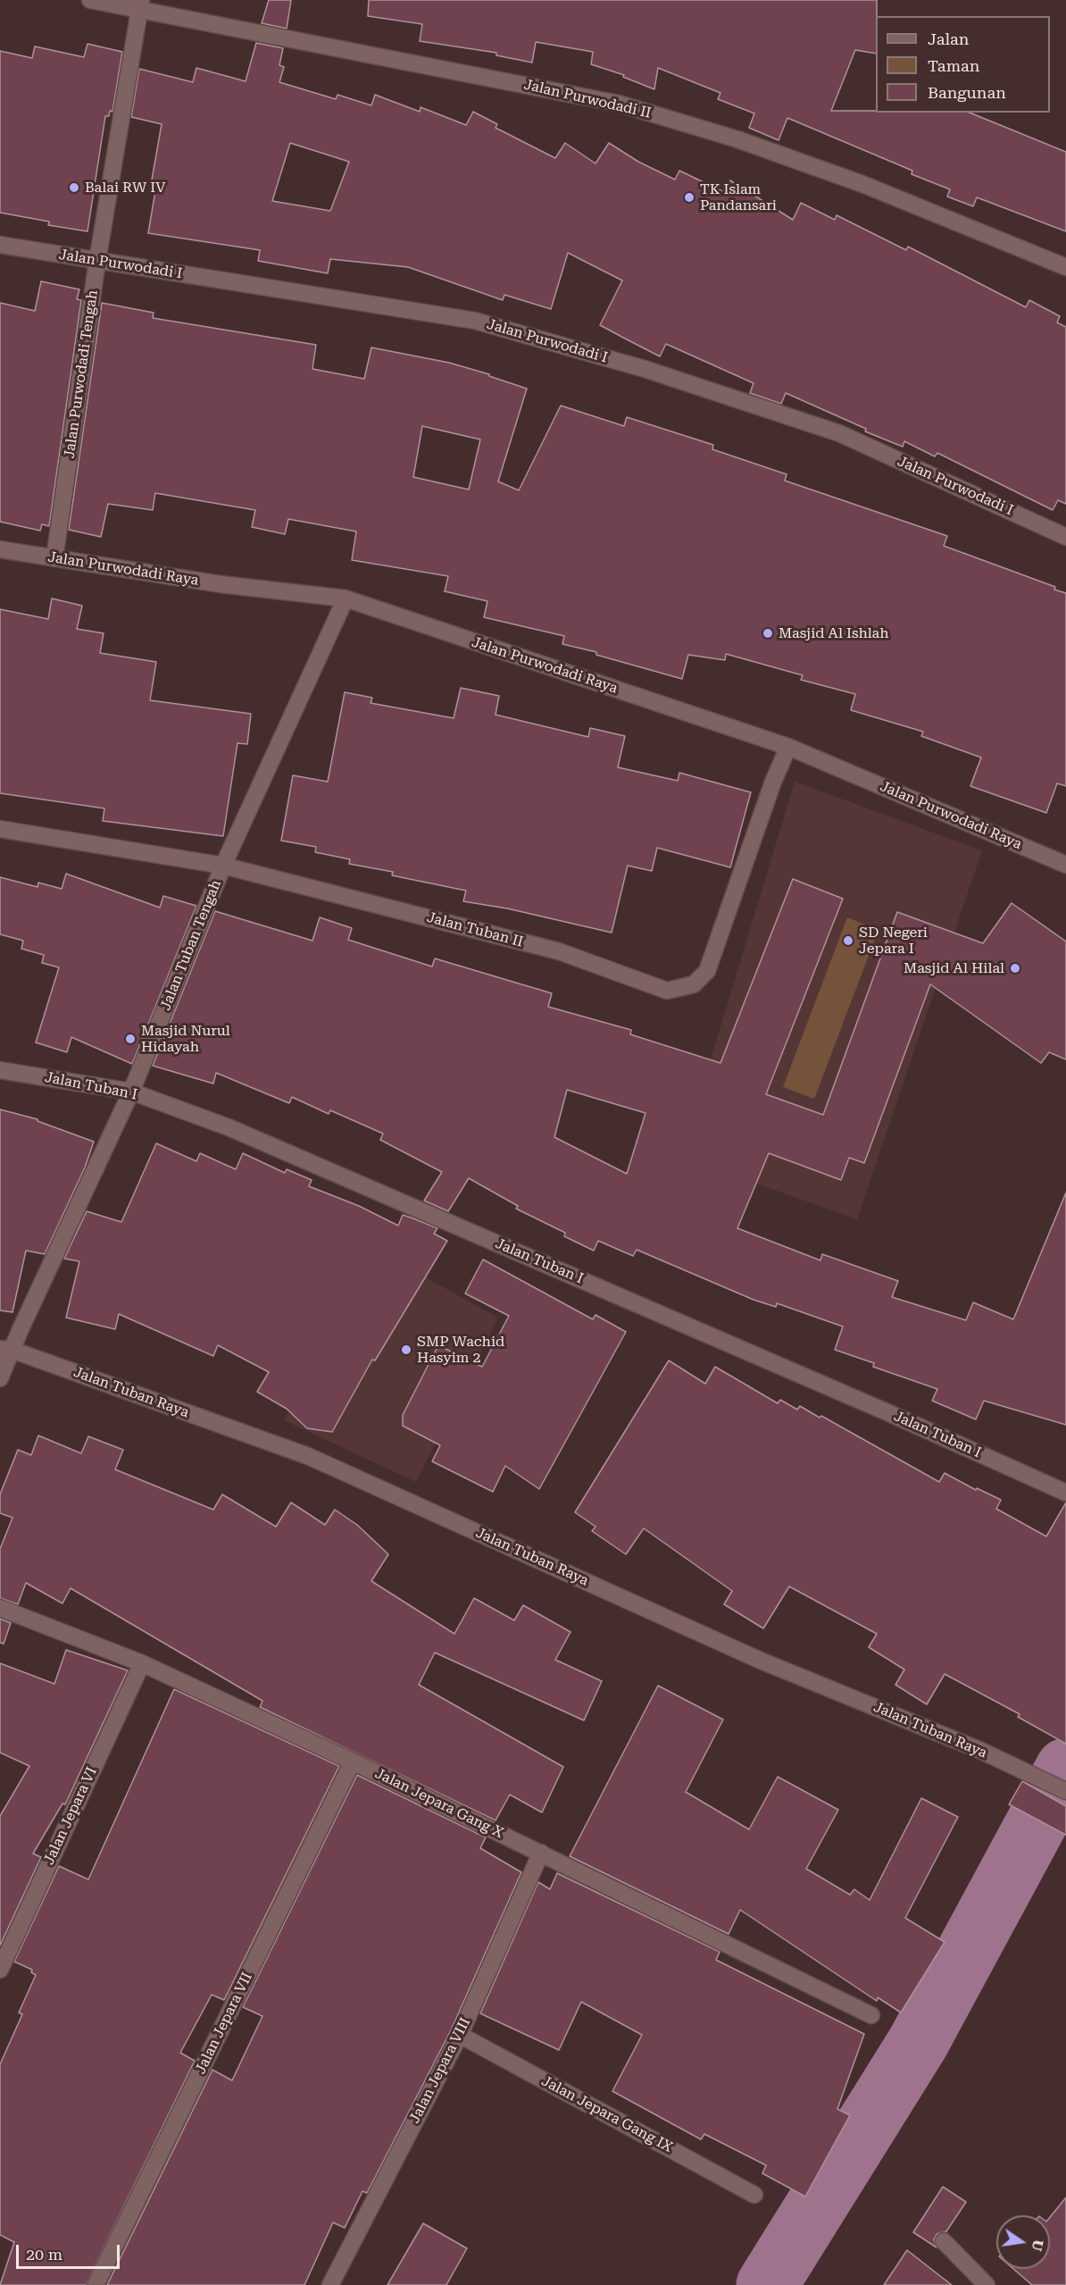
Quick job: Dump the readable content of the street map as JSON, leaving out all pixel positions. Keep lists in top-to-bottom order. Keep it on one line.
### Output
{"streets":{"street":["Jalan Purwodadi II","Jalan Purwodadi I","Jalan Purwodadi Tengah","Jalan Purwodadi Raya","Jalan Tuban II","Jalan Tuban Tengah","Jalan Tuban I","Jalan Tuban Raya","Jalan Jepara Gang X","Jalan Jepara VI","Jalan Jepara VII","Jalan Jepara VIII","Jalan Jepara Gang IX"]},"crossings":[["Jalan Purwodadi II","Jalan Purwodadi Tengah"],["Jalan Purwodadi I","Jalan Purwodadi Tengah"],["Jalan Purwodadi Tengah","Jalan Purwodadi Raya"],["Jalan Purwodadi Raya","Jalan Tuban II"],["Jalan Purwodadi Raya","Jalan Tuban Tengah"],["Jalan Tuban II","Jalan Tuban Tengah"],["Jalan Tuban Tengah","Jalan Tuban I"],["Jalan Tuban Tengah","Jalan Tuban Raya"],["Jalan Jepara Gang X","Jalan Jepara VI"],["Jalan Jepara Gang X","Jalan Jepara VII"],["Jalan Jepara Gang X","Jalan Jepara VIII"],["Jalan Jepara VIII","Jalan Jepara Gang IX"]],"places":["Balai RW IV","TK Islam Pandansari","Masjid Al Ishlah","SD Negeri Jepara I","Masjid Al Hilal","Masjid Nurul Hidayah","SMP Wachid Hasyim 2"],"legend":["Jalan","Taman","Bangunan"],"scale_bar":"20 m","north":"right"}
